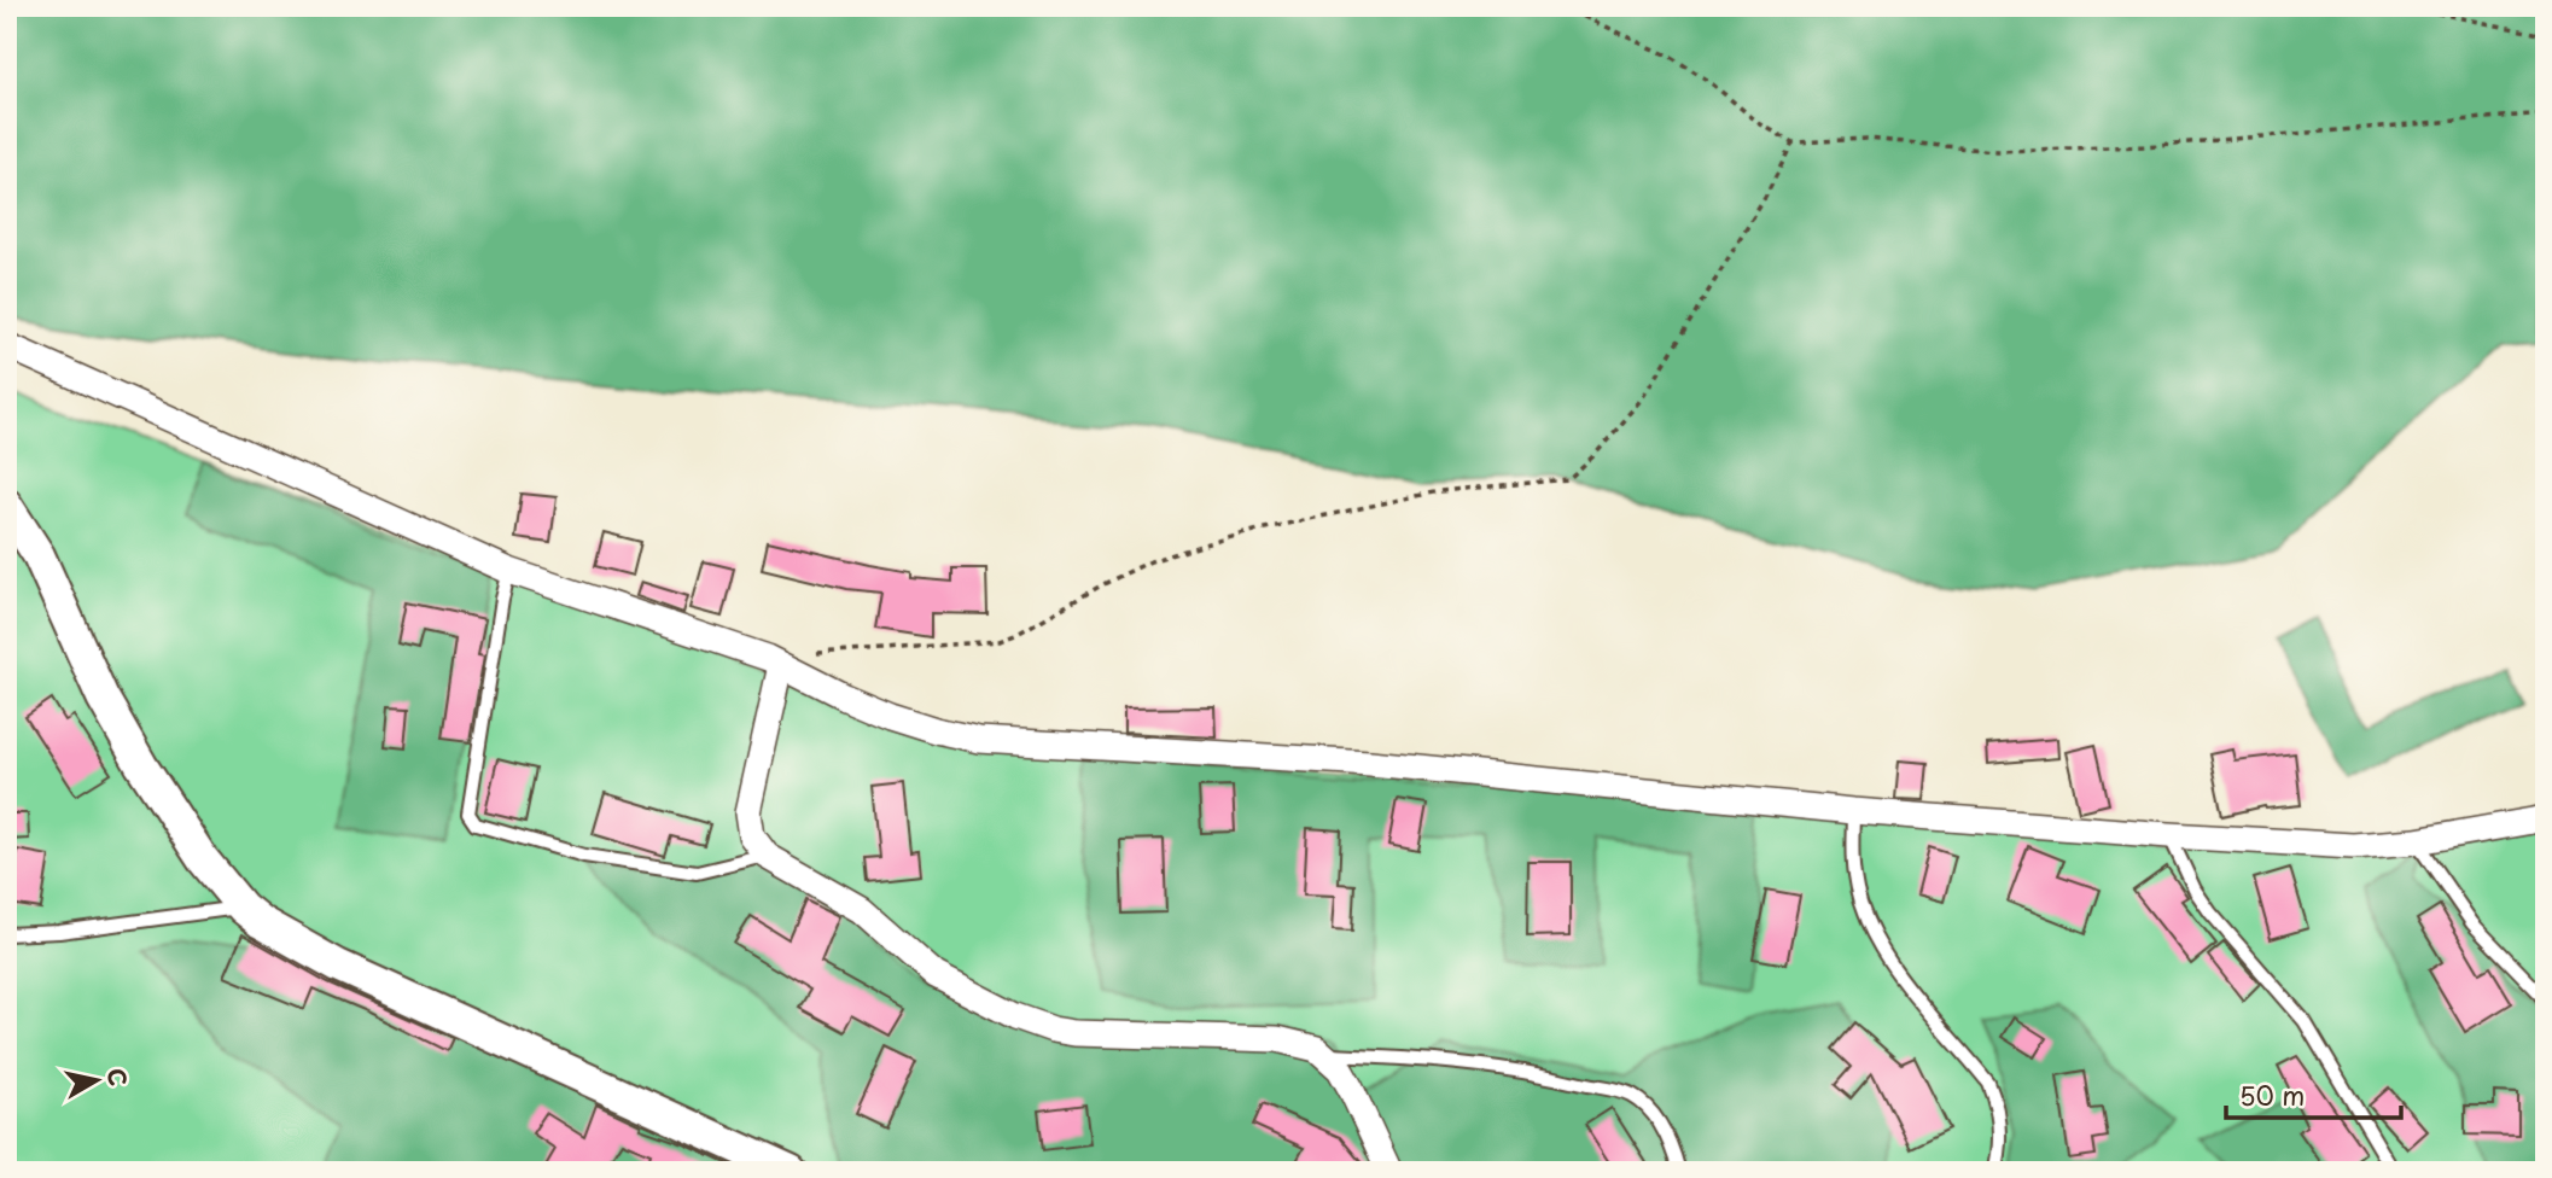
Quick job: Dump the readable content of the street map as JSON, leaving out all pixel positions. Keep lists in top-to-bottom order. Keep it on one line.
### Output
{"scale_bar":"50 m","north":"right"}
